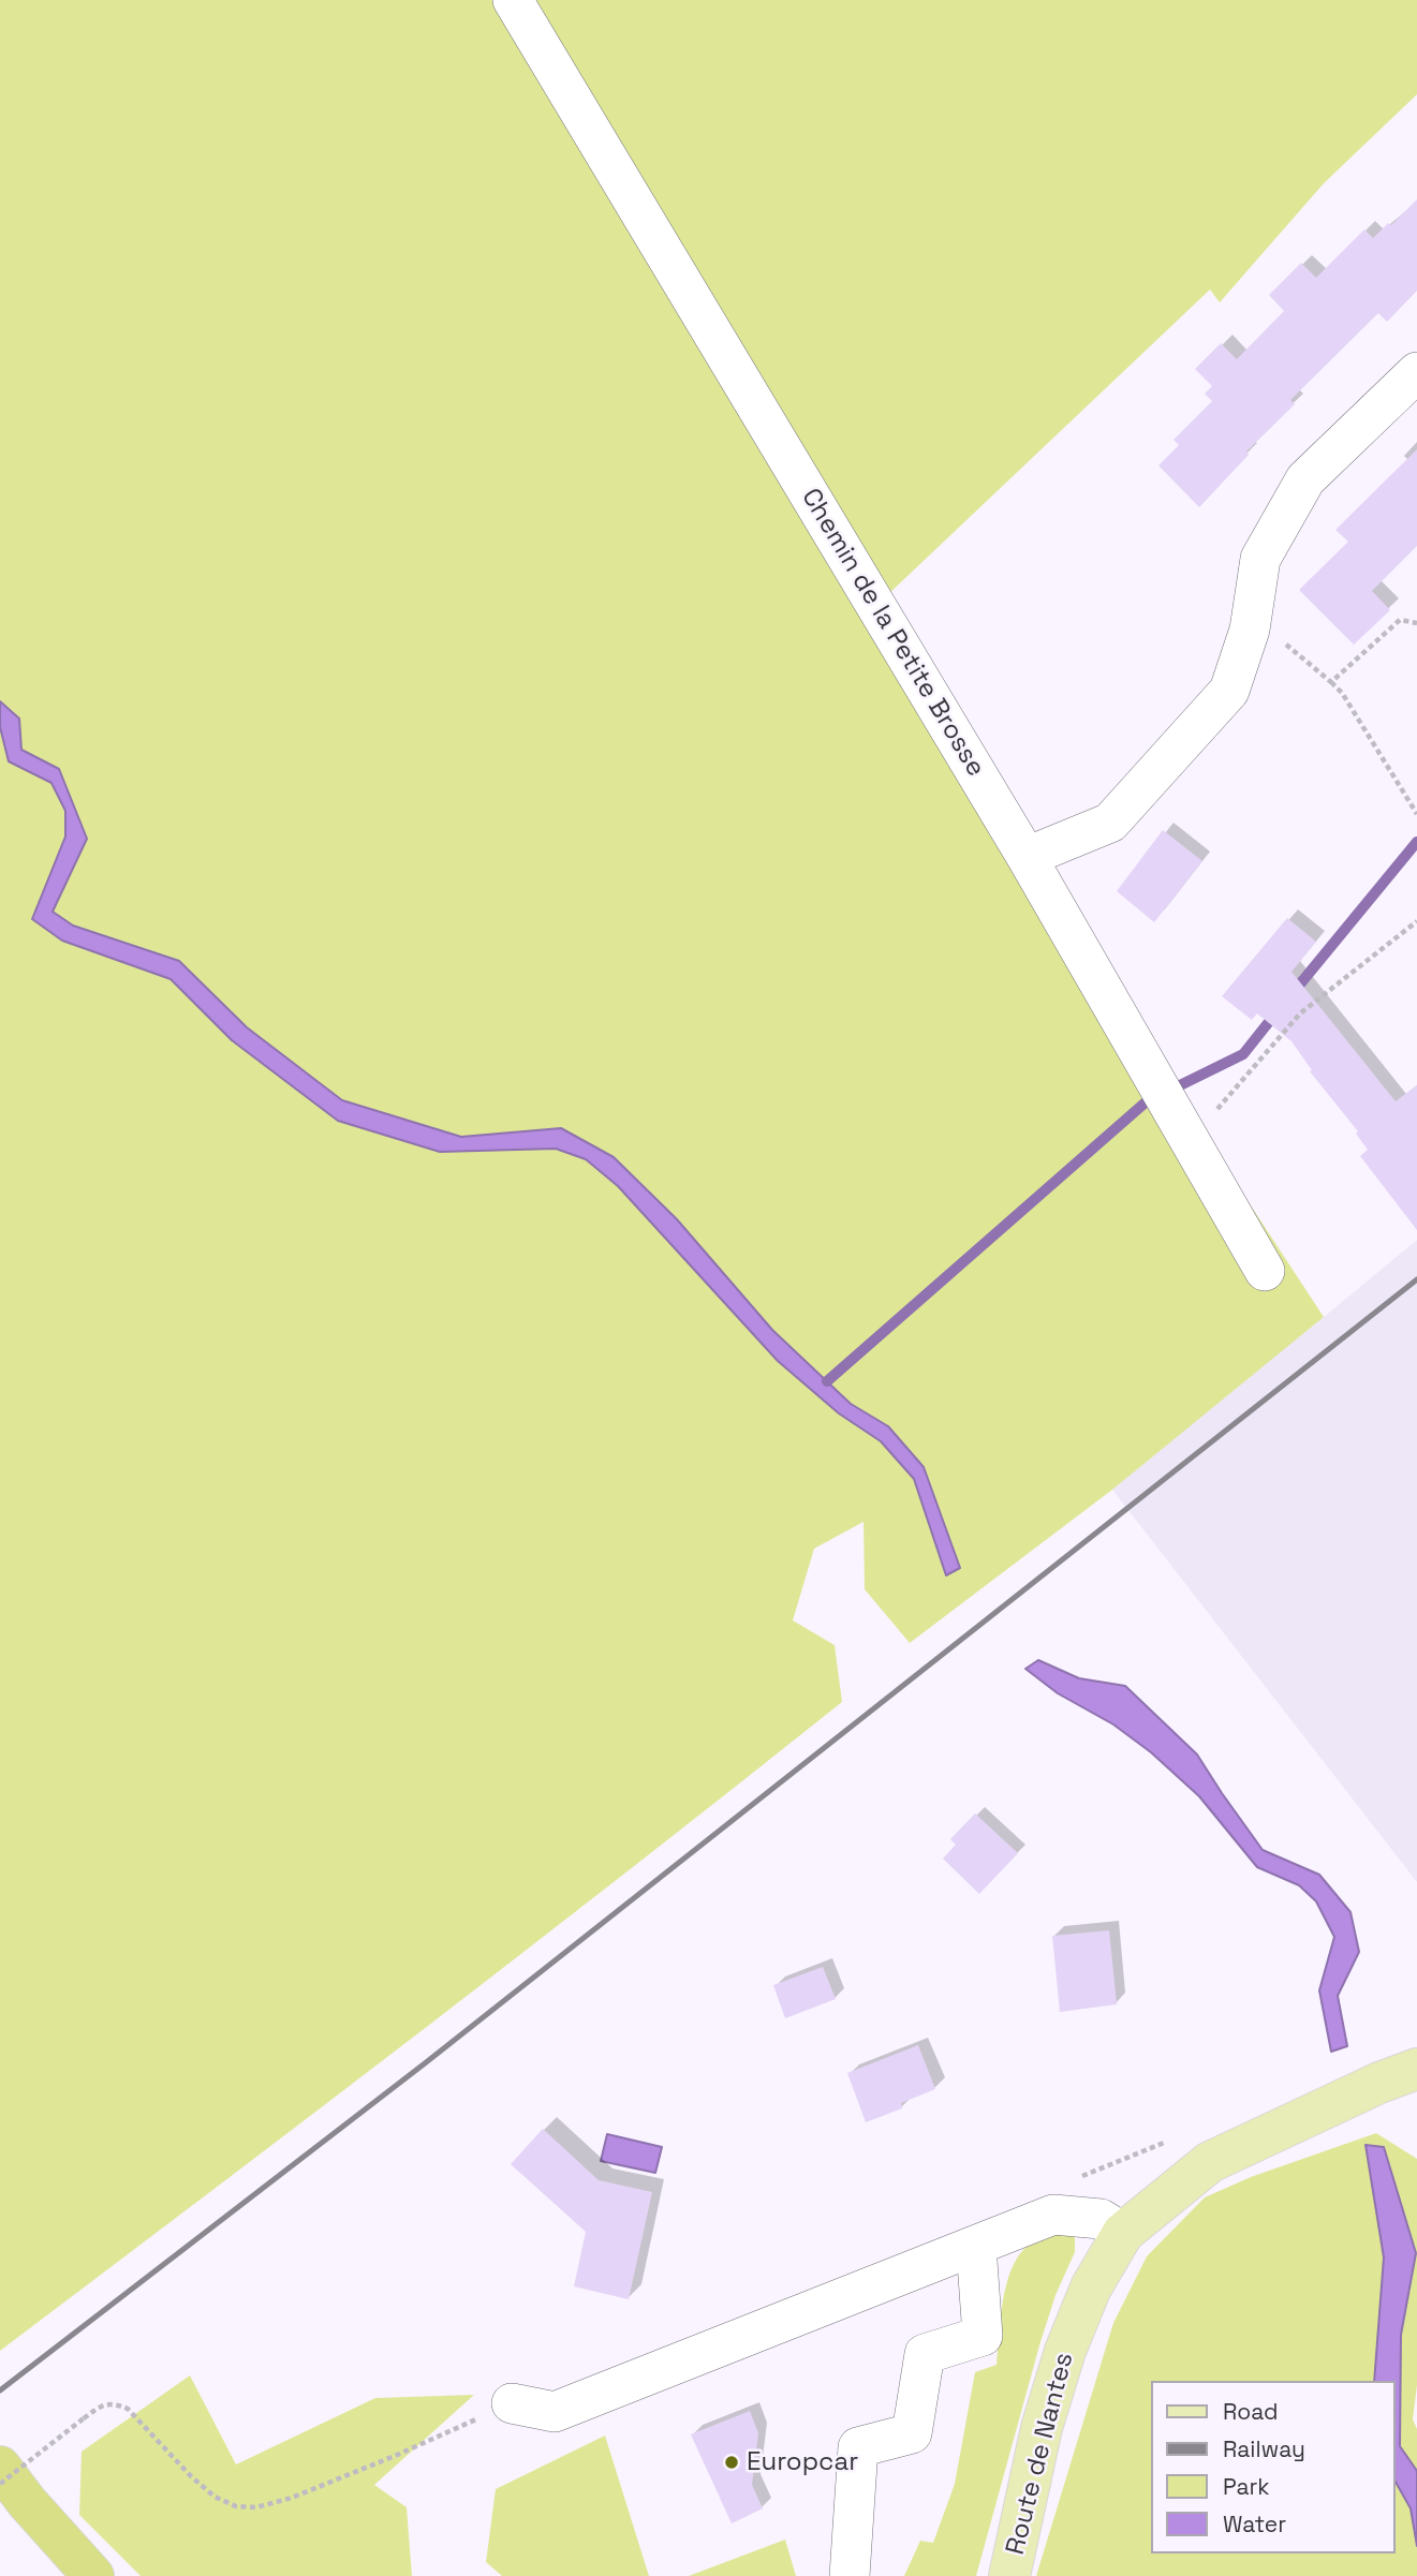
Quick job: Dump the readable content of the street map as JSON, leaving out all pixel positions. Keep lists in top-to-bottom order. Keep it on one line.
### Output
{"streets":{"main road":["Route de Nantes"],"street":["Chemin de la Petite Brosse"]},"places":["Europcar"],"legend":["Road","Railway","Park","Water"]}
